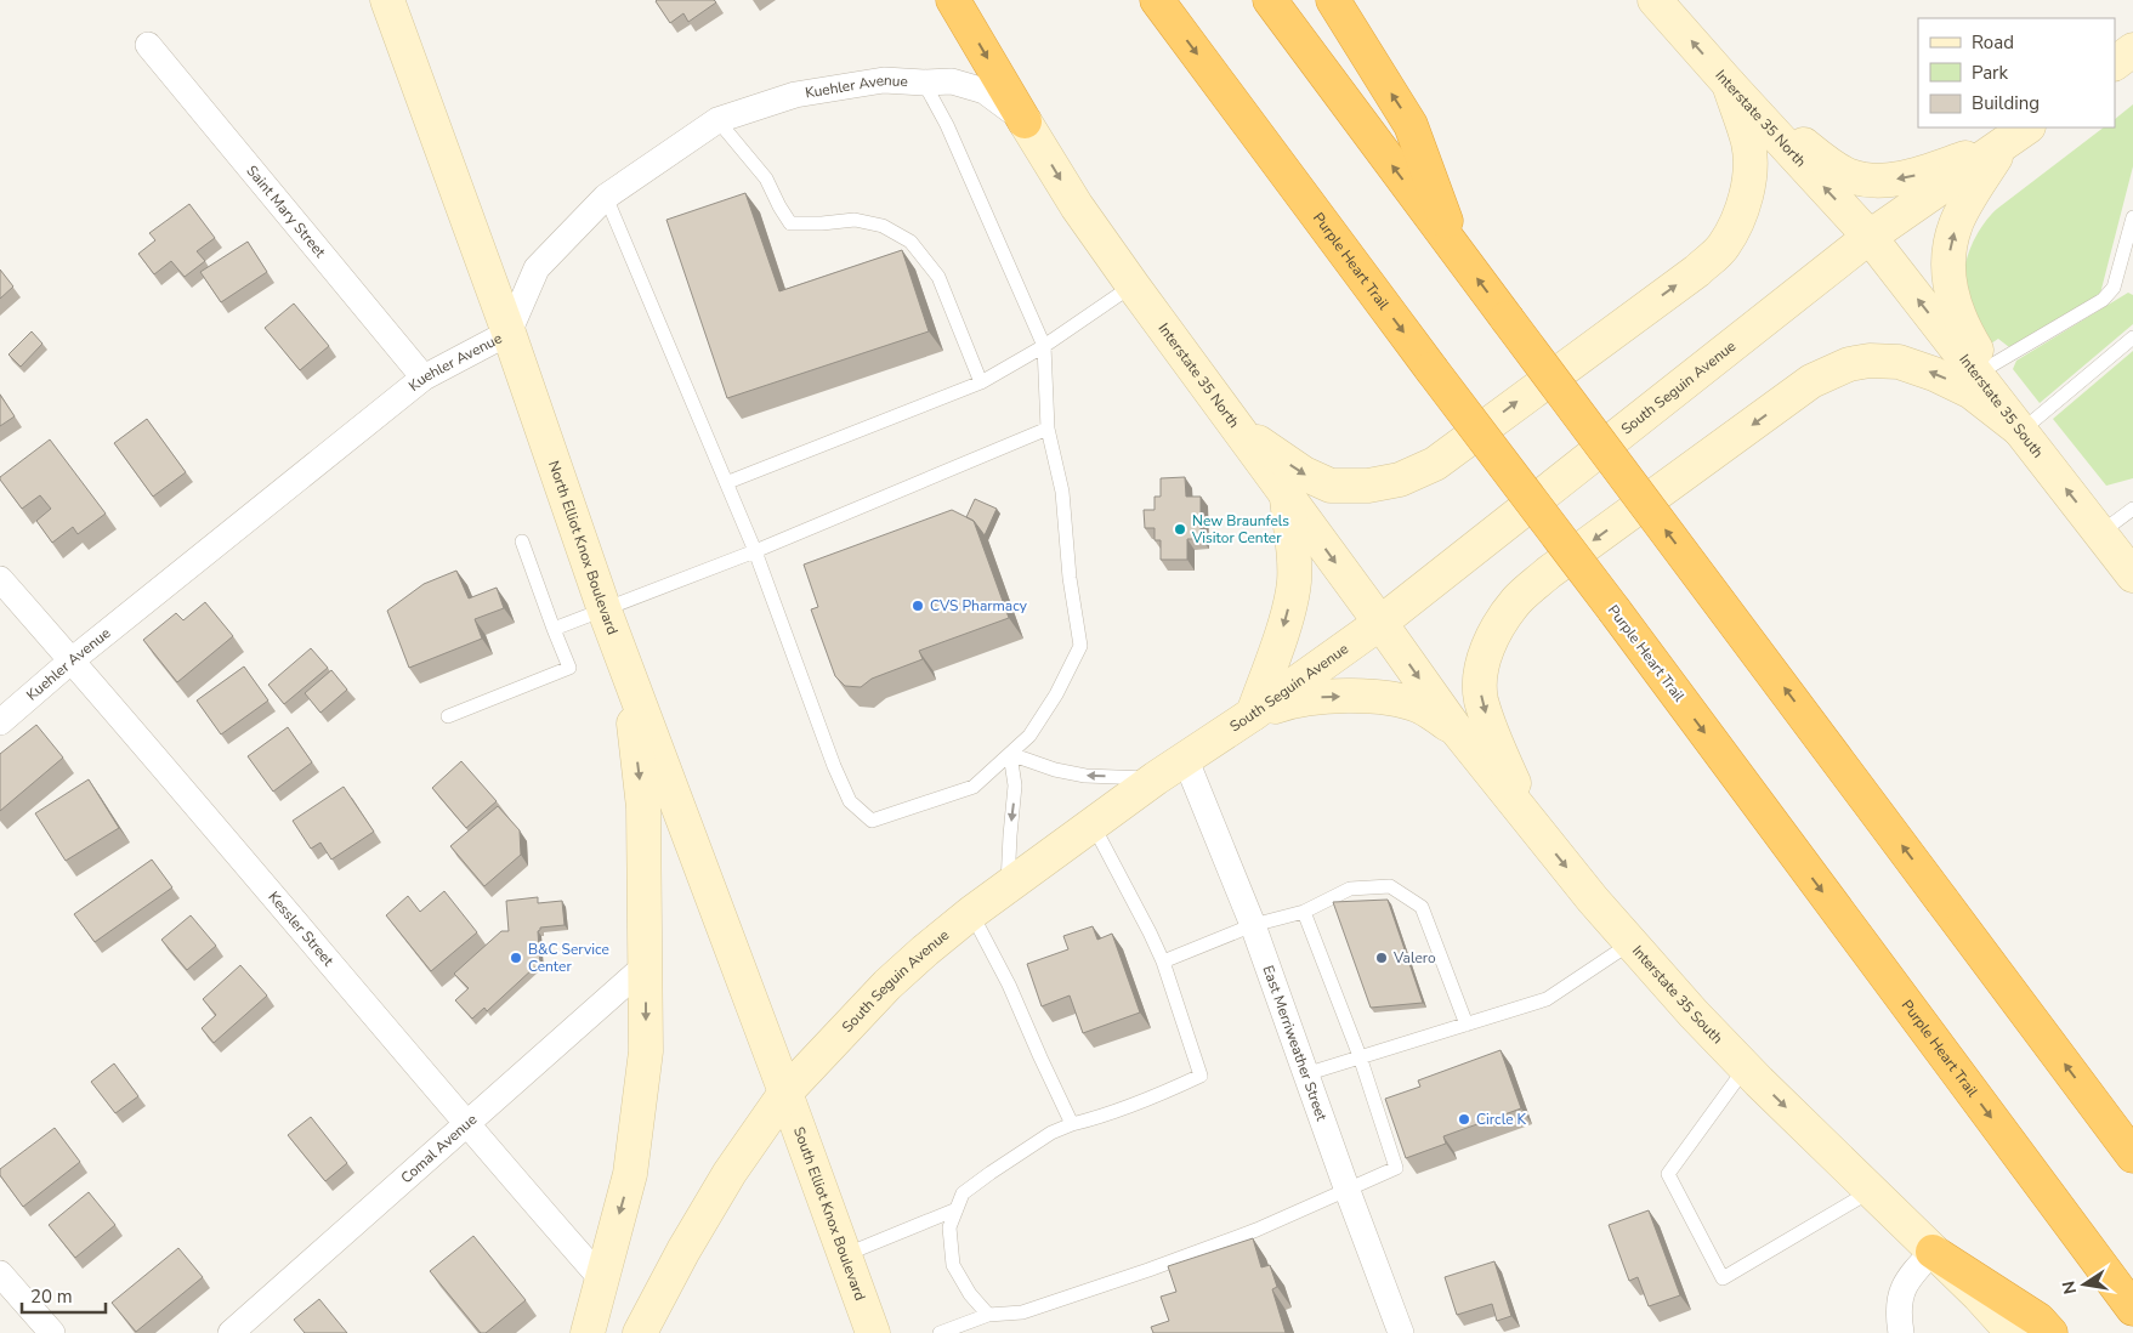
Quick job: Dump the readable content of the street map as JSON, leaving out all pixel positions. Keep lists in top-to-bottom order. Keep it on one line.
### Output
{"streets":{"highway":["Purple Heart Trail"],"main road":["Interstate 35 North","South Seguin Avenue","Interstate 35 South","North Elliot Knox Boulevard","South Elliot Knox Boulevard"],"street":["Kuehler Avenue","Saint Mary Street","Kessler Street","East Merriweather Street","Comal Avenue"]},"crossings":[["Kuehler Avenue","Interstate 35 North"],["Kuehler Avenue","Saint Mary Street"],["Kuehler Avenue","North Elliot Knox Boulevard"],["Kuehler Avenue","Kessler Street"],["Interstate 35 North","South Seguin Avenue"],["Interstate 35 North","Interstate 35 South"],["South Seguin Avenue","Interstate 35 South"],["South Seguin Avenue","North Elliot Knox Boulevard"],["South Seguin Avenue","East Merriweather Street"],["South Seguin Avenue","South Elliot Knox Boulevard"],["North Elliot Knox Boulevard","South Elliot Knox Boulevard"],["Kessler Street","Comal Avenue"]],"places":["New Braunfels Visitor Center","CVS Pharmacy","B&C Service Center","Valero","Circle K"],"legend":["Road","Park","Building"],"scale_bar":"20 m","north":"left"}
